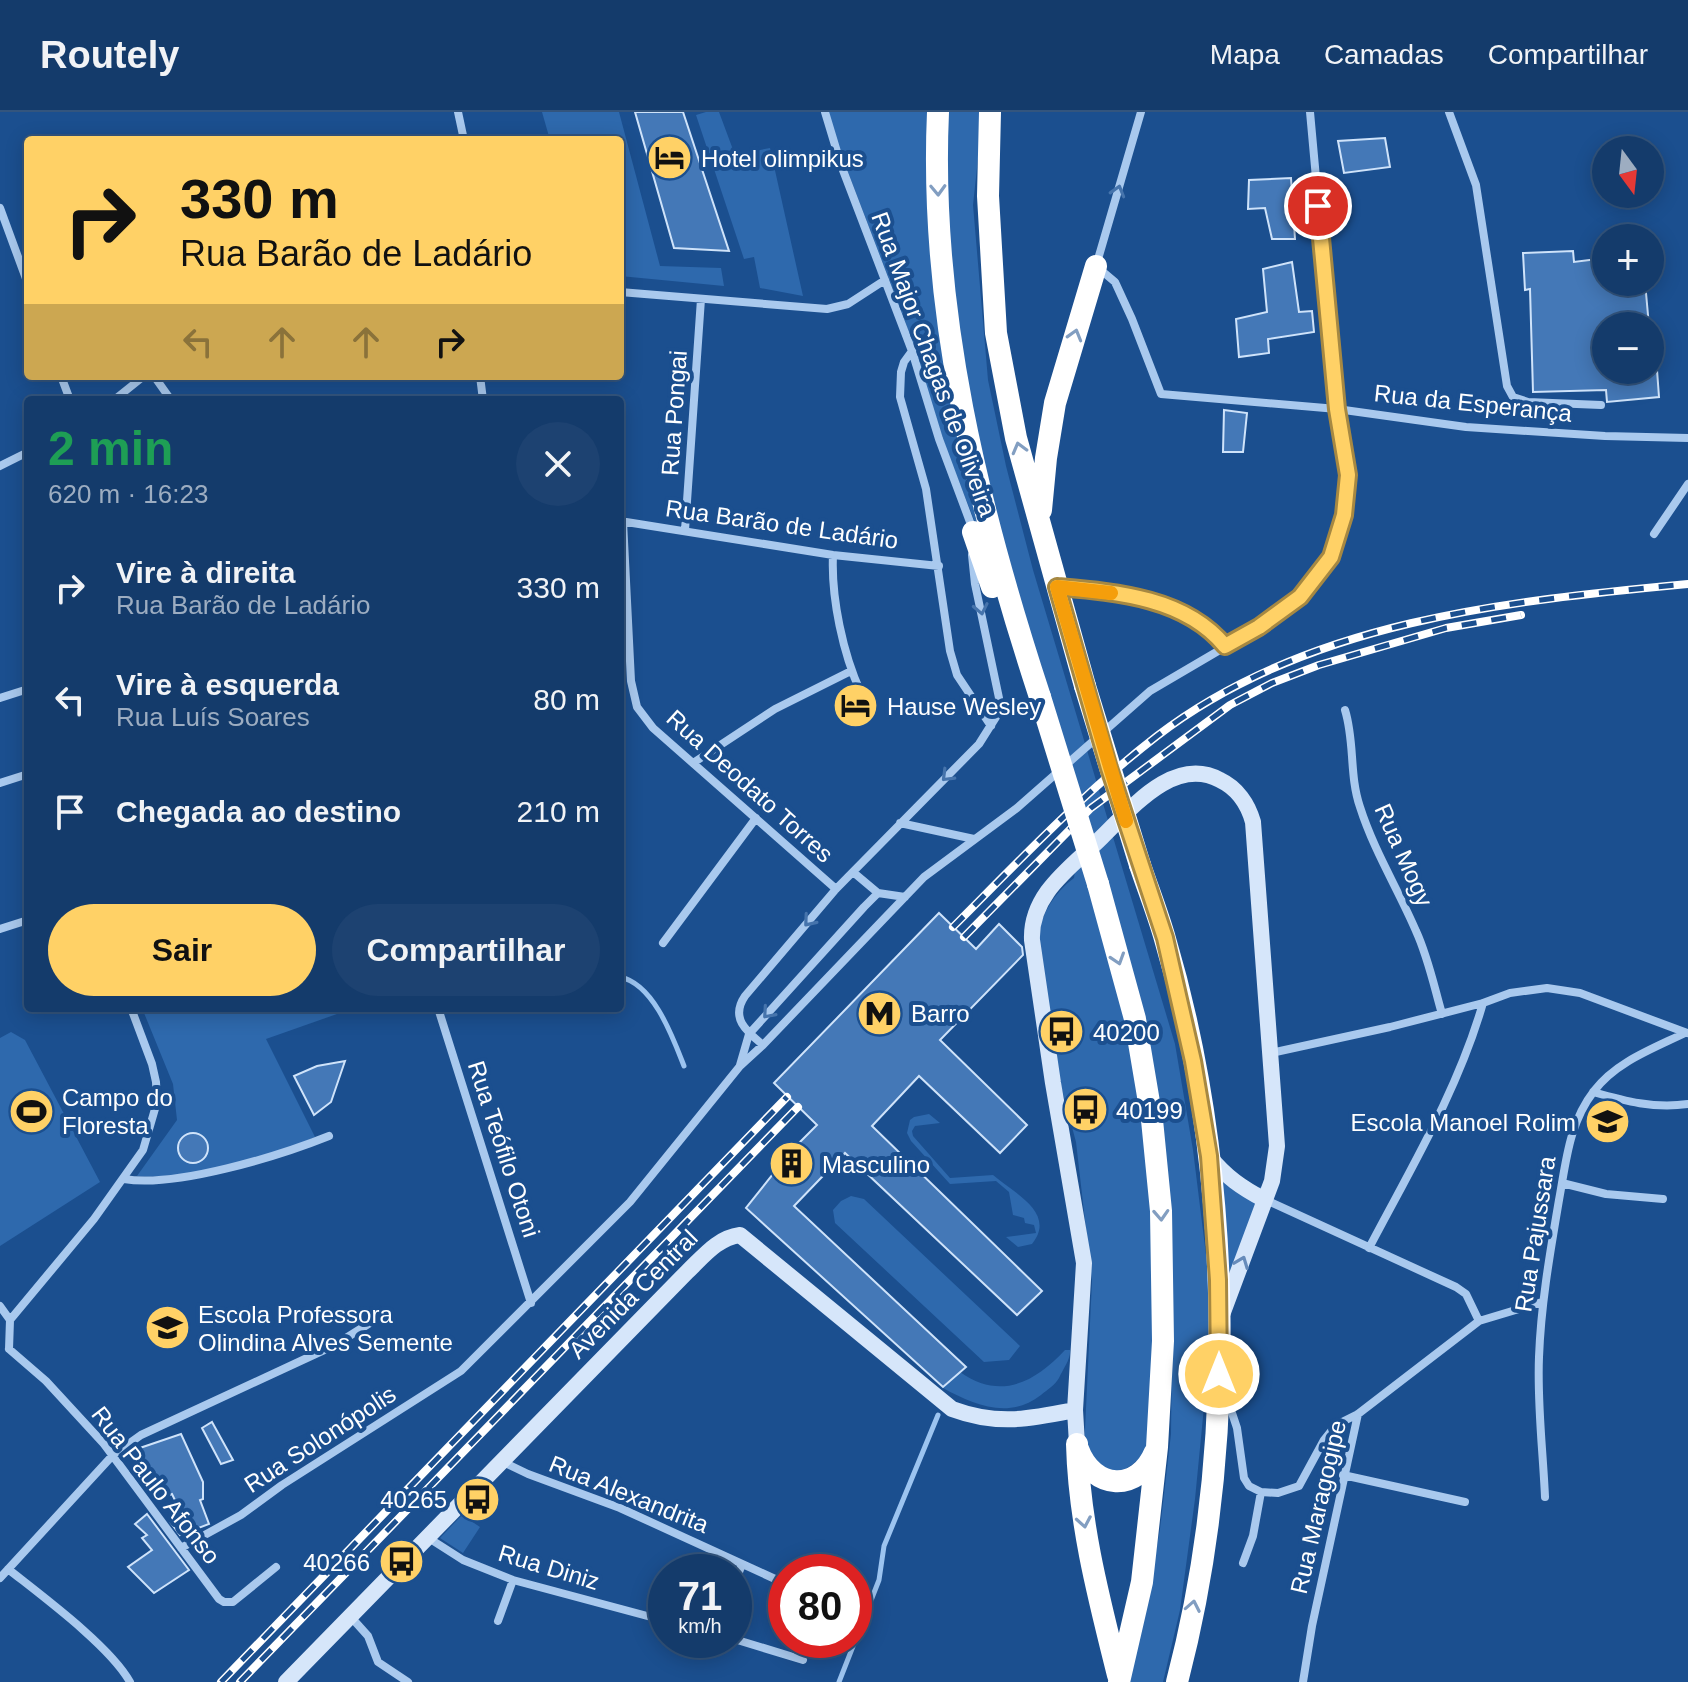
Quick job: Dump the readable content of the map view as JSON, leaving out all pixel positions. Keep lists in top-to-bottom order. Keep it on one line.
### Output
{"streets":{"street":["Rua Major Chagas de Oliveira","Rua da Esperança","Rua Pongai","Rua Barão de Ladário","Rua Deodato Torres","Rua Mogy","Rua Teófilo Otoni","Rua Pajussara","Avenida Central","Rua Solonópolis","Rua Paulo Afonso","Rua Alexandrita","Rua Maragogipe","Rua Diniz"]},"crossings":[["Rua Pongai","Rua Barão de Ladário"],["Rua Teófilo Otoni","Rua Solonópolis"],["Rua Pajussara","Rua Maragogipe"],["Avenida Central","Rua Alexandrita"],["Avenida Central","Rua Diniz"],["Rua Solonópolis","Rua Paulo Afonso"]],"places":{"hotel":["Hotel olimpikus","Hause Wesley"],"metro station":["Barro"],"bus stop":["40200","40199","40265","40266"],"sports":["Campo do Floresta"],"school or university":["Escola Manoel Rolim","Escola Professora Olindina Alves Semente"],"building":["Masculino"]},"north":"bottom","page":{"header":"Routely","nav":["Mapa","Camadas","Compartilhar"],"map_buttons":["+","−"],"turn":["330 m","Rua Barão de Ladário"],"heading":["2 min","620 m · 16:23"],"list":[{"name":"Vire à direita","note":"Rua Barão de Ladário","value":"330 m"},{"name":"Vire à esquerda","note":"Rua Luís Soares","value":"80 m"},{"name":"Chegada ao destino","value":"210 m"}],"buttons":["Sair","Compartilhar"],"speed":"71 km/h","limit":"80"}}
